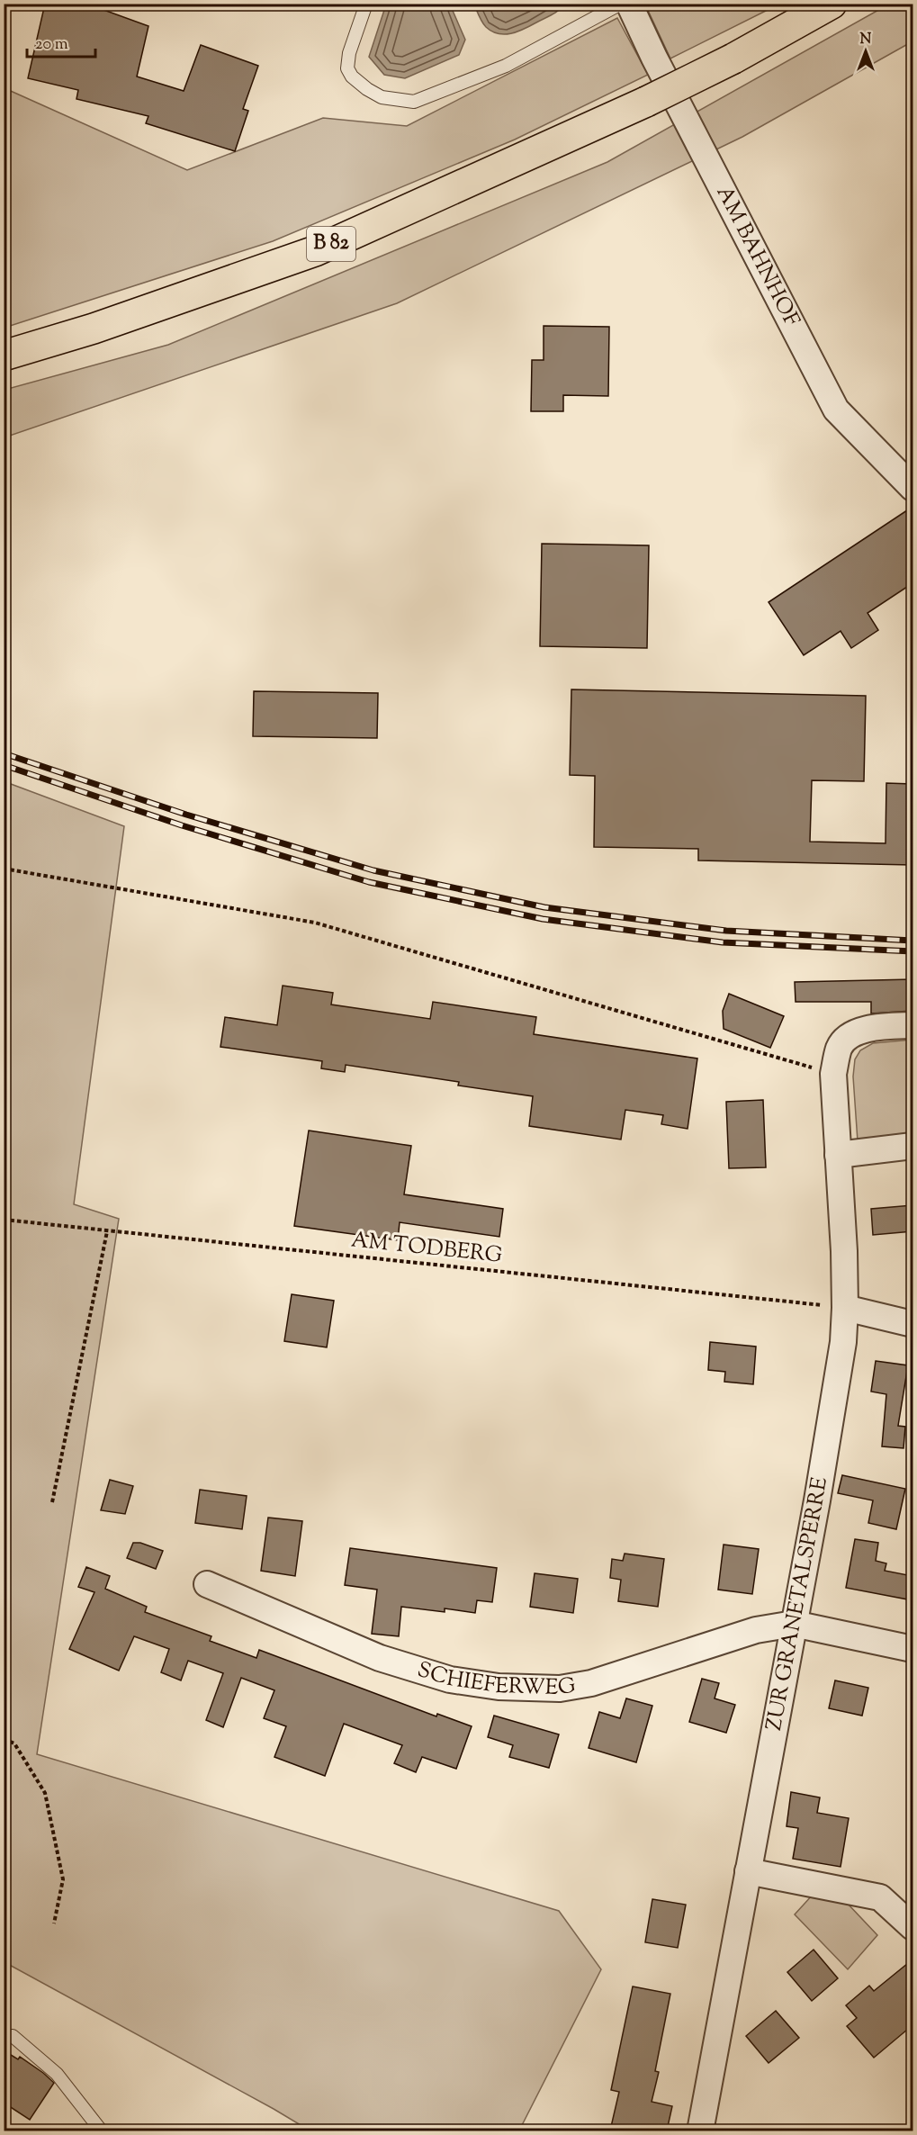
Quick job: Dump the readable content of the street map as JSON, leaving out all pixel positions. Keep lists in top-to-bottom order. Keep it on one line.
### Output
{"streets":{"highway":["B 82"],"street":["AM BAHNHOF","ZUR GRANETALSPERRE","SCHIEFERWEG"],"path":["AM TODBERG"]},"crossings":[["AM TODBERG","ZUR GRANETALSPERRE"],["ZUR GRANETALSPERRE","SCHIEFERWEG"]],"scale_bar":"20 m","north":"top"}
